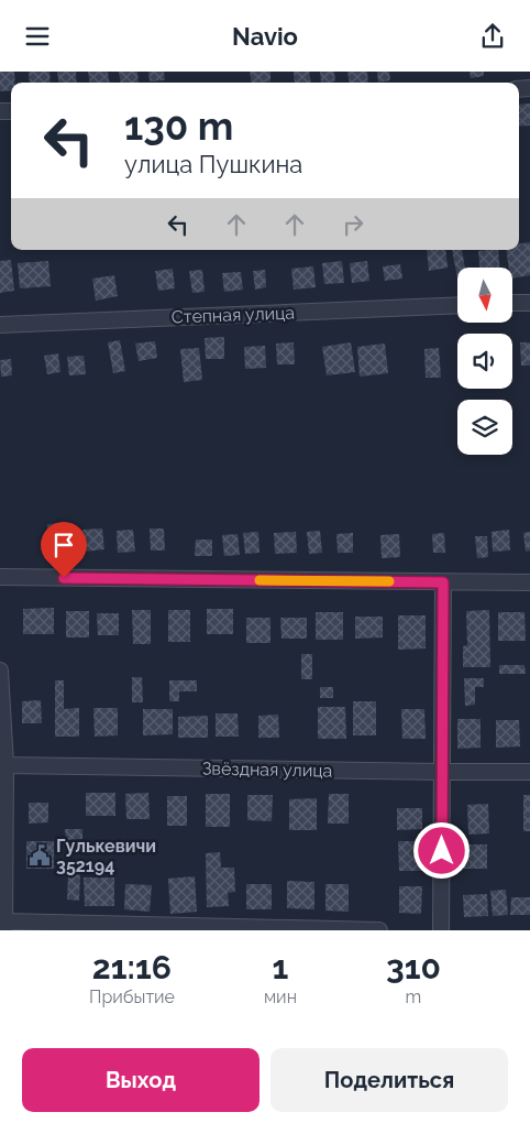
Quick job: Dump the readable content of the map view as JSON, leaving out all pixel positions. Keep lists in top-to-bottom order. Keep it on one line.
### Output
{"streets":{"street":["Степная улица","Звёздная улица"]},"places":{"public building":["Гулькевичи 352194"]},"north":"bottom","page":{"header":"Navio","turn":["130 m","улица Пушкина"],"eta":["21:16","Прибытие","1","мин","310","m"],"buttons":["Выход","Поделиться"]}}
